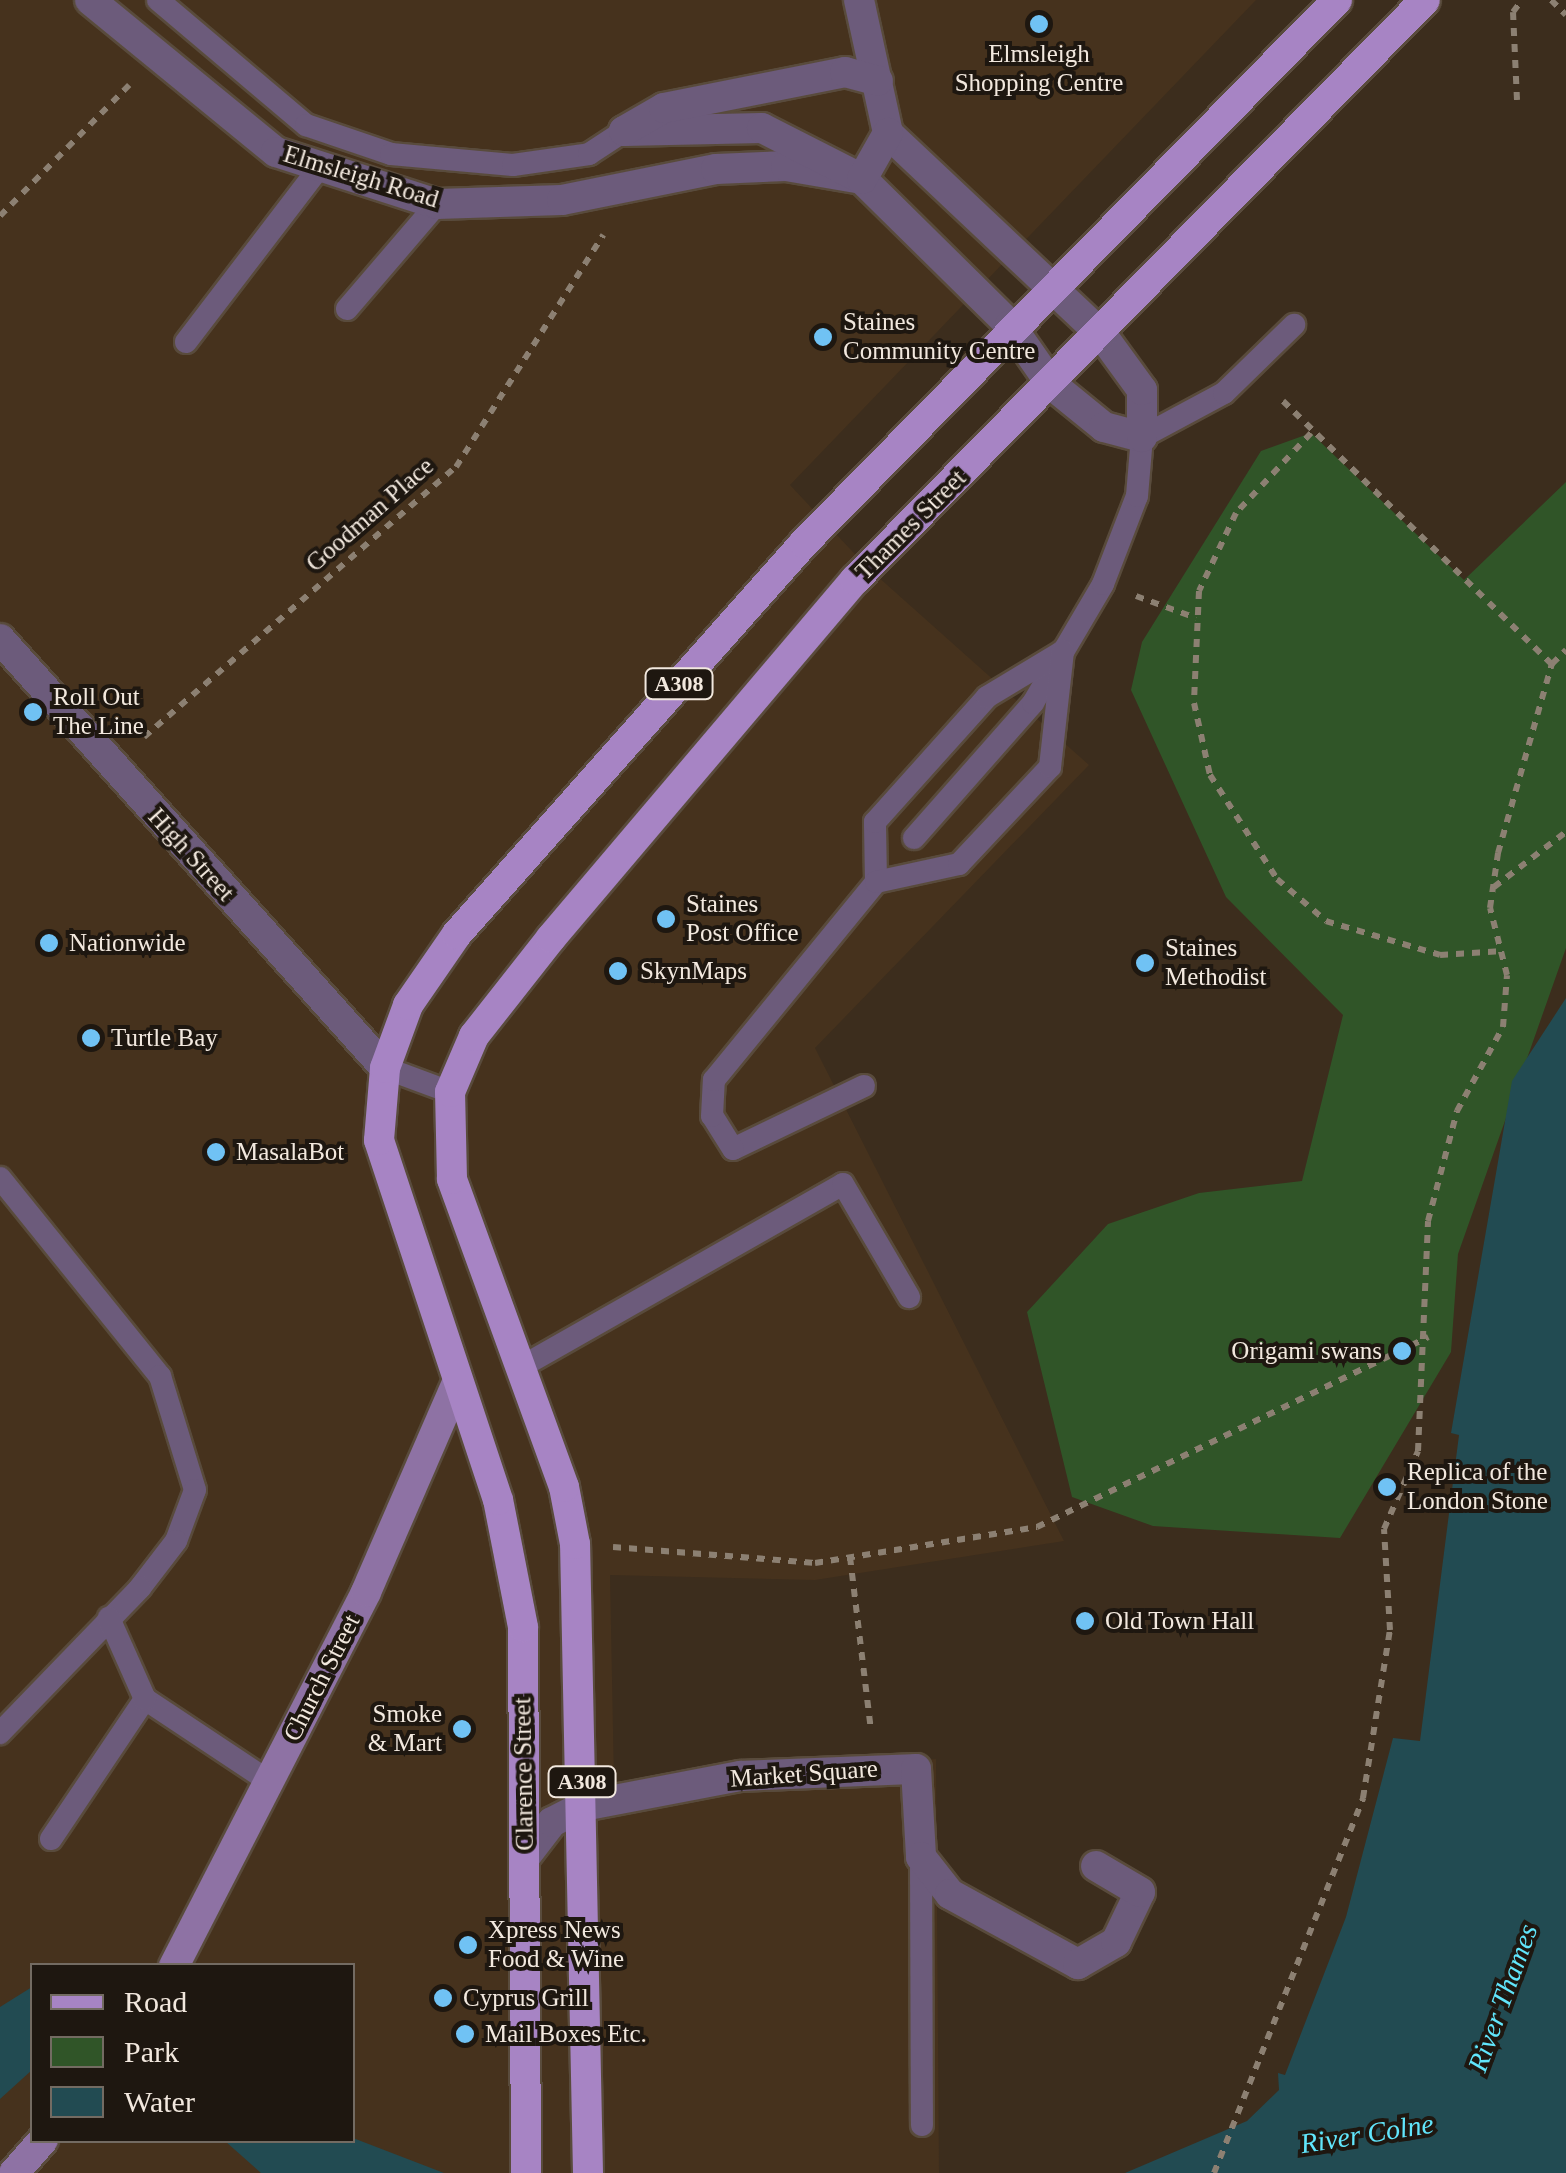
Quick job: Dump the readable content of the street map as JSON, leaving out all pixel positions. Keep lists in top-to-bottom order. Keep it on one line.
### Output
{"streets":{"main road":["Thames Street","A308","Church Street","Clarence Street"],"street":["Elmsleigh Road","High Street","Market Square"],"path":["Goodman Place"]},"crossings":[["Elmsleigh Road","Goodman Place"],["Thames Street","A308"],["Thames Street","High Street"],["A308","High Street"],["A308","Church Street"],["A308","Clarence Street"],["A308","Market Square"],["Church Street","Clarence Street"],["Clarence Street","Market Square"]],"water":["River Thames","River Colne"],"places":["Elmsleigh Shopping Centre","Staines Community Centre","Roll Out The Line","Staines Post Office","Nationwide","Staines Methodist","SkynMaps","Turtle Bay","MasalaBot","Origami swans","Replica of the London Stone","Old Town Hall","Smoke & Mart","Xpress News Food & Wine","Cyprus Grill","Mail Boxes Etc."],"legend":["Road","Park","Water"]}
